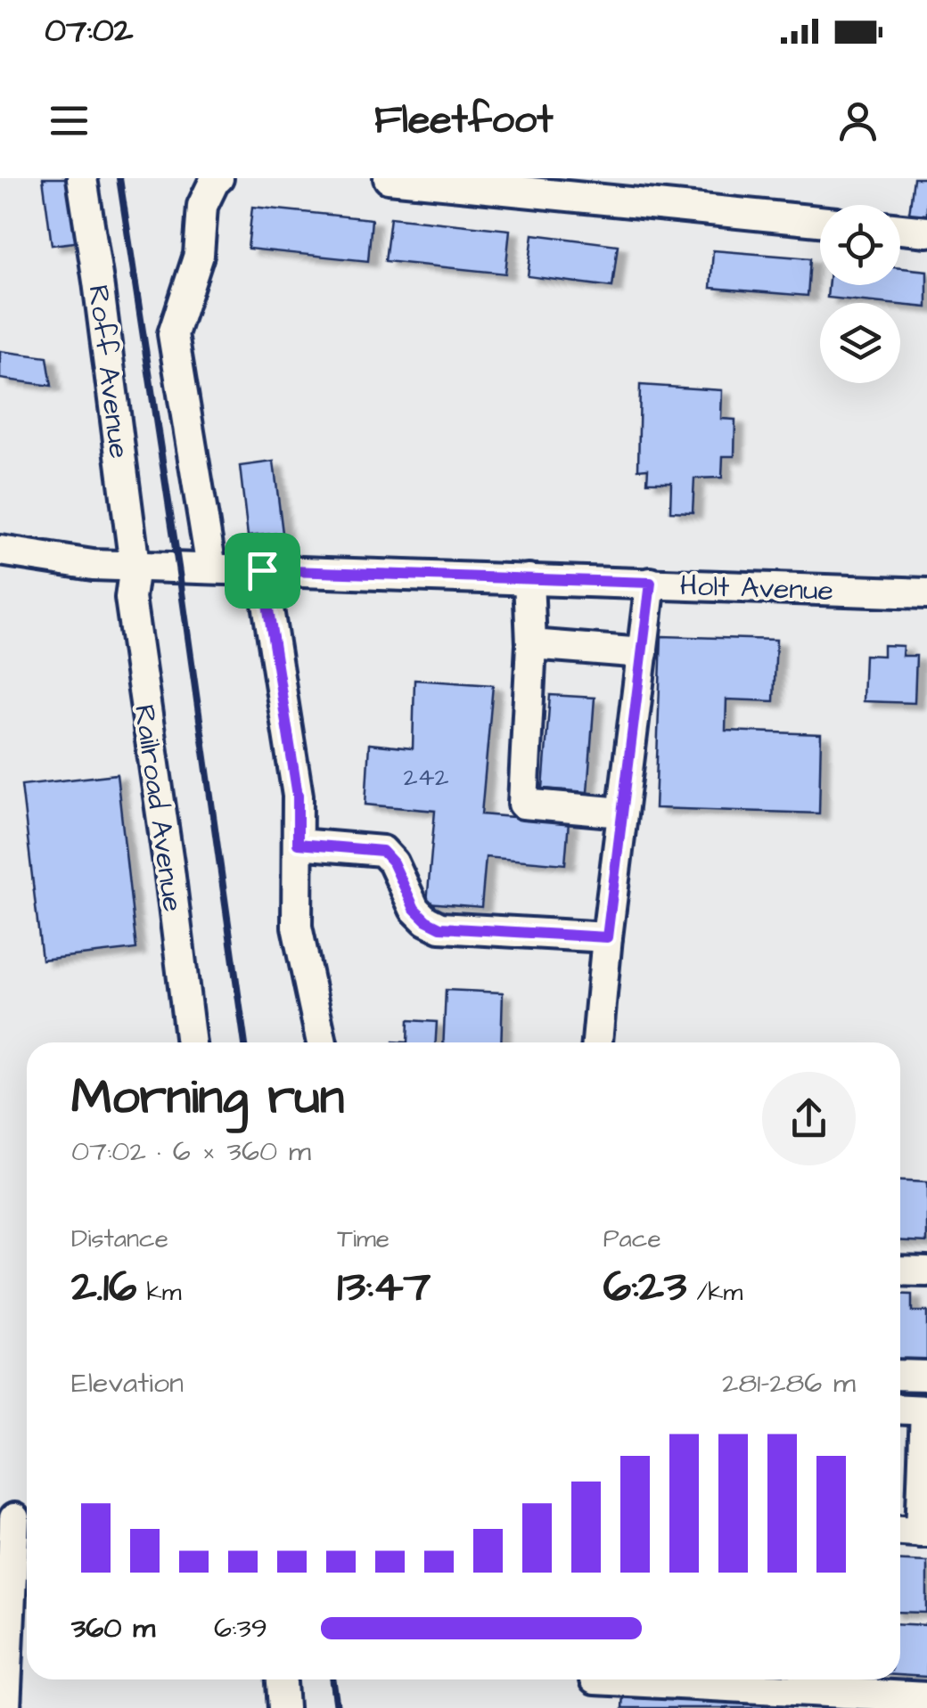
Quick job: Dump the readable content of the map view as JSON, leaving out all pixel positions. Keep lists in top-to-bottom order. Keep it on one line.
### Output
{"streets":{"street":["Roff Avenue","Holt Avenue","Railroad Avenue"]},"crossings":[["Roff Avenue","Holt Avenue"],["Roff Avenue","Railroad Avenue"],["Holt Avenue","Railroad Avenue"]],"house_numbers":["242"],"page":{"status":"07:02","header":"Fleetfoot","heading":["Morning run","07:02 · 6 × 360 m"],"stats":[["Distance","2.16 km"],["Time","13:47"],["Pace","6:23 /km"]],"chart":["Elevation","281–286 m"],"list":[{"name":"360 m","note":"6:39"}]}}
